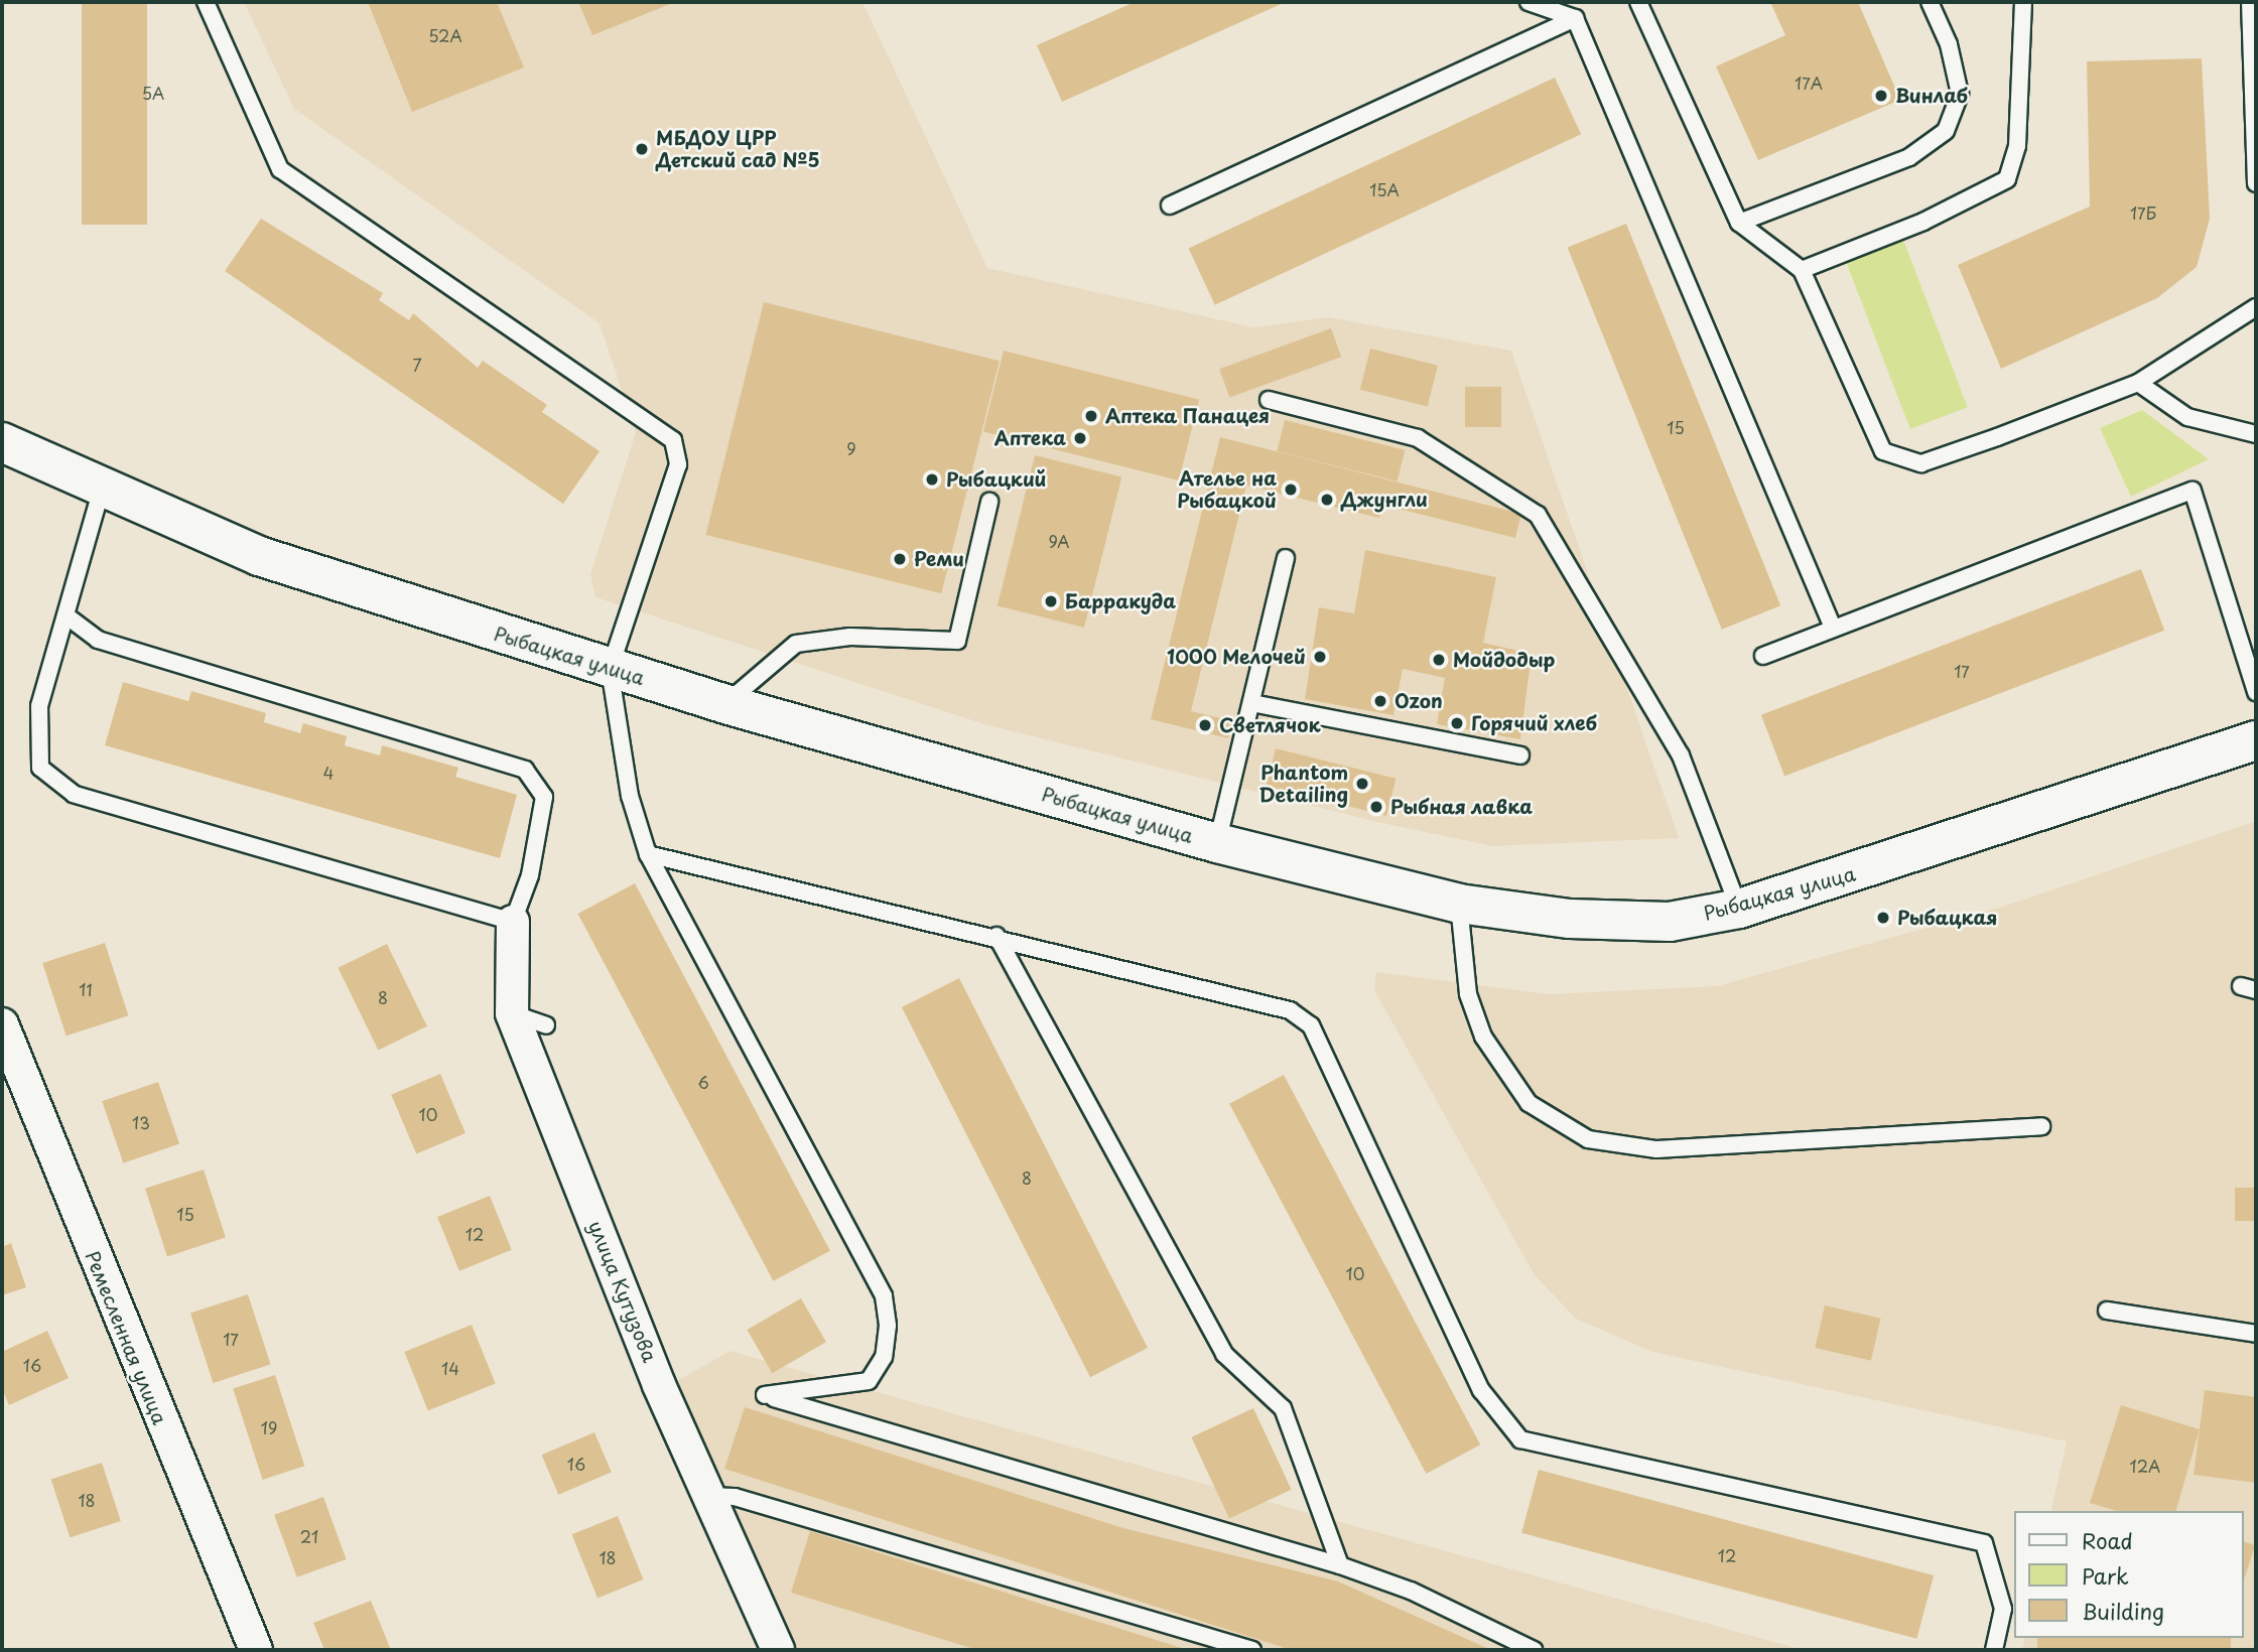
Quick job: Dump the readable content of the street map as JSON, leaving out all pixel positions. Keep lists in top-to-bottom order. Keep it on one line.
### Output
{"streets":{"main road":["Рыбацкая улица"],"street":["улица Кутузова","Ремесленная улица"]},"places":["Винлаб","МБДОУ ЦРР Детский сад №5","Аптека Панацея","Аптека","Рыбацкий","Ателье на Рыбацкой","Джунгли","Реми","Барракуда","1000 Мелочей","Мойдодыр","Ozon","Горячий хлеб","Светлячок","Phantom Detailing","Рыбная лавка","Рыбацкая"],"house_numbers":["52А","17А","5А","15А","17Б","7","15","9","9А","17","4","11","8","6","10","13","8","15","12","10","17","16","14","19","16","12А","18","21","12","18"],"legend":["Road","Park","Building"]}
